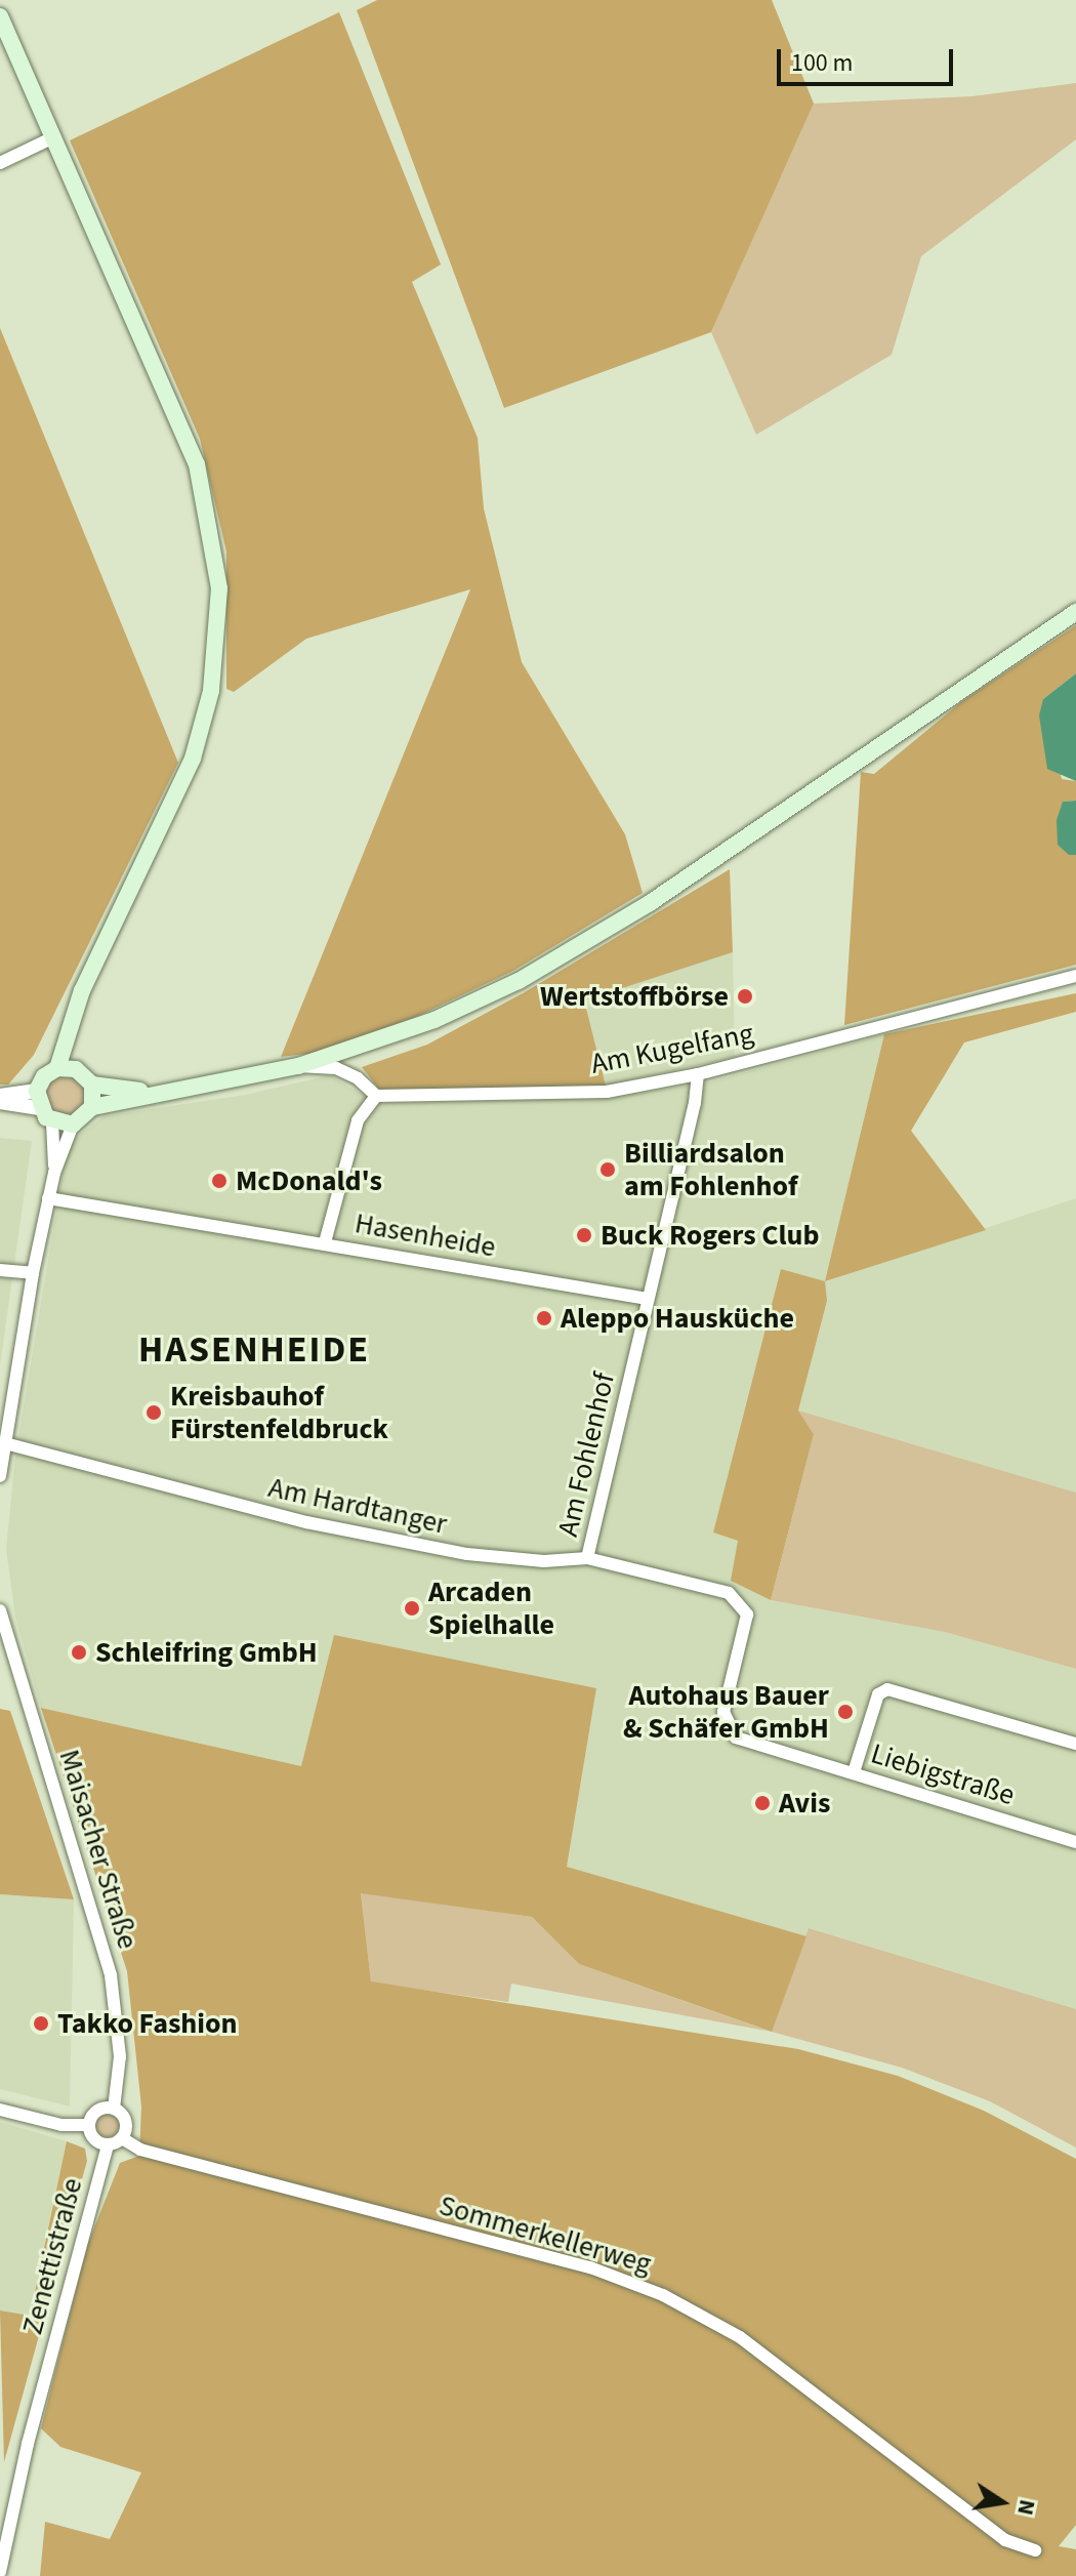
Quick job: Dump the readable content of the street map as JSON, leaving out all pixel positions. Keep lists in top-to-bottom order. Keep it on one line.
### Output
{"streets":{"street":["Am Kugelfang","Hasenheide","Am Fohlenhof","Am Hardtanger","Liebigstraße","Maisacher Straße","Sommerkellerweg","Zenettistraße"]},"crossings":[["Am Kugelfang","Am Fohlenhof"],["Hasenheide","Am Fohlenhof"],["Am Fohlenhof","Am Hardtanger"],["Am Hardtanger","Liebigstraße"],["Maisacher Straße","Sommerkellerweg"],["Maisacher Straße","Zenettistraße"],["Sommerkellerweg","Zenettistraße"]],"districts":["HASENHEIDE"],"places":["Wertstoffbörse","Billiardsalon am Fohlenhof","McDonald's","Buck Rogers Club","Aleppo Hausküche","Kreisbauhof Fürstenfeldbruck","Arcaden Spielhalle","Schleifring GmbH","Autohaus Bauer & Schäfer GmbH","Avis","Takko Fashion"],"scale_bar":"100 m","north":"right"}
